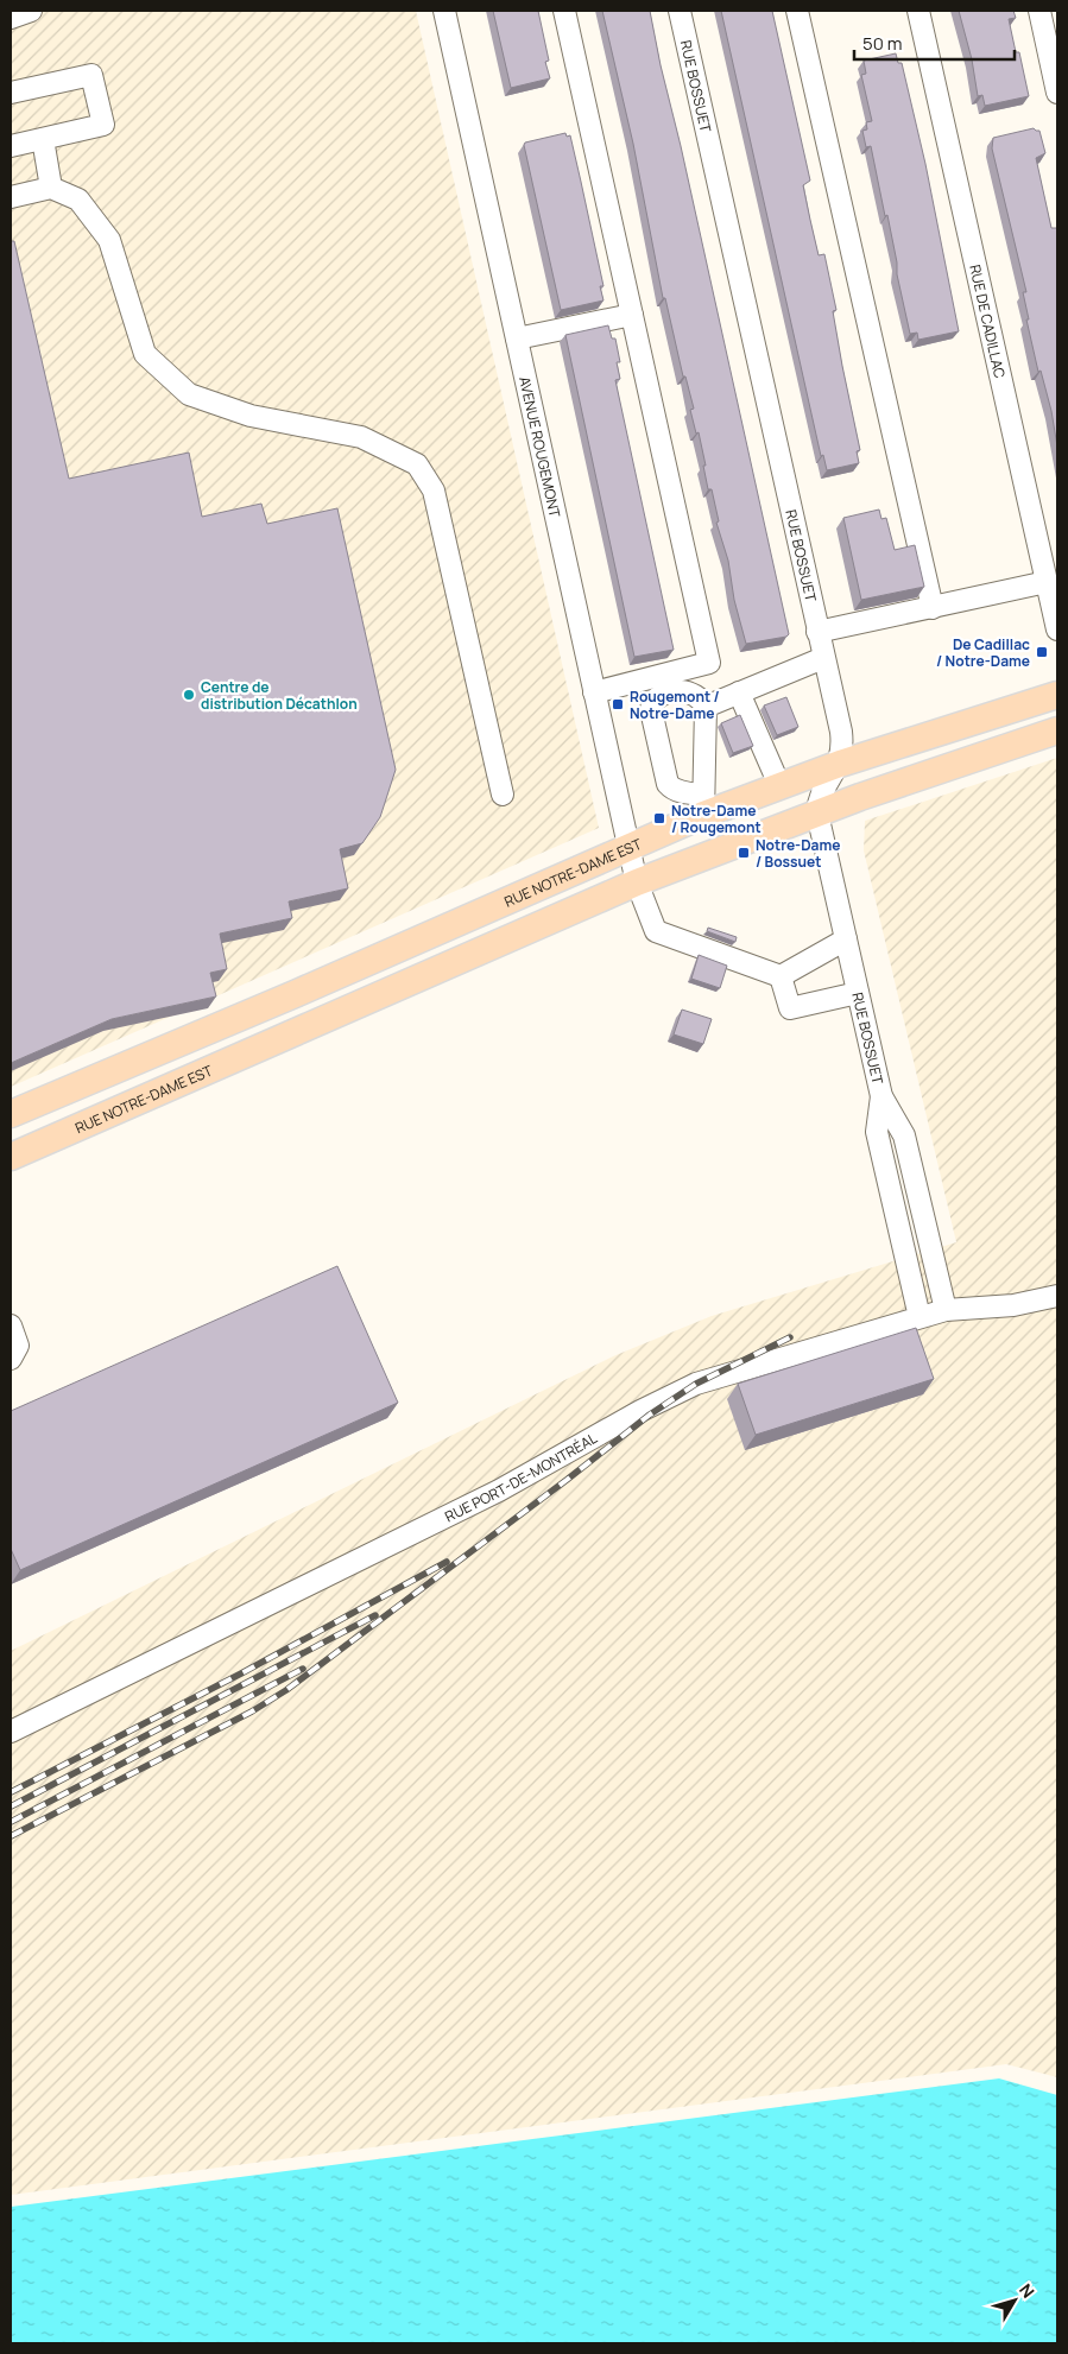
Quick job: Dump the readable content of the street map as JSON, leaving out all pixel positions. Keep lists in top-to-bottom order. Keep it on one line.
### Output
{"streets":{"main road":["RUE NOTRE-DAME EST"],"street":["RUE BOSSUET","RUE DE CADILLAC","AVENUE ROUGEMONT","RUE PORT-DE-MONTRÉAL"]},"crossings":[["RUE BOSSUET","RUE NOTRE-DAME EST"],["RUE BOSSUET","RUE PORT-DE-MONTRÉAL"],["AVENUE ROUGEMONT","RUE NOTRE-DAME EST"]],"places":{"transit":["De Cadillac / Notre-Dame","Rougemont / Notre-Dame","Notre-Dame / Rougemont","Notre-Dame / Bossuet"],"other":["Centre de distribution Décathlon"]},"scale_bar":"50 m","north":"top right"}
